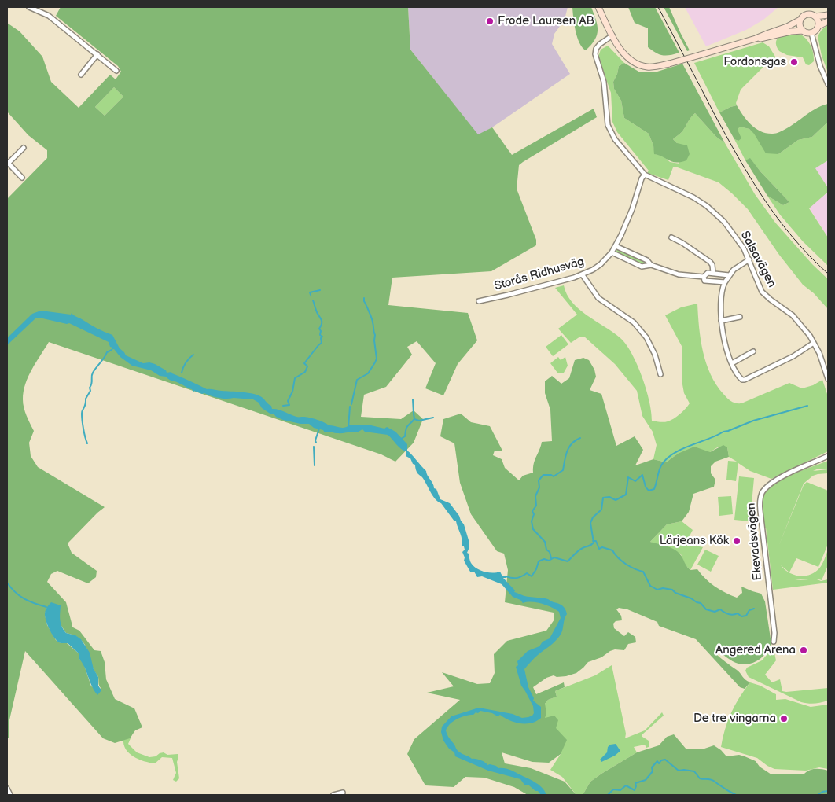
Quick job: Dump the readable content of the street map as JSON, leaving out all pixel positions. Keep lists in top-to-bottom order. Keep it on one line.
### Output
{"streets":{"street":["Salsavägen","Storås Ridhusväg","Ekevadsvägen"]},"crossings":[["Salsavägen","Storås Ridhusväg"]],"places":["Frode Laursen AB","Fordonsgas","Lärjeans Kök","Angered Arena","De tre vingarna"]}
